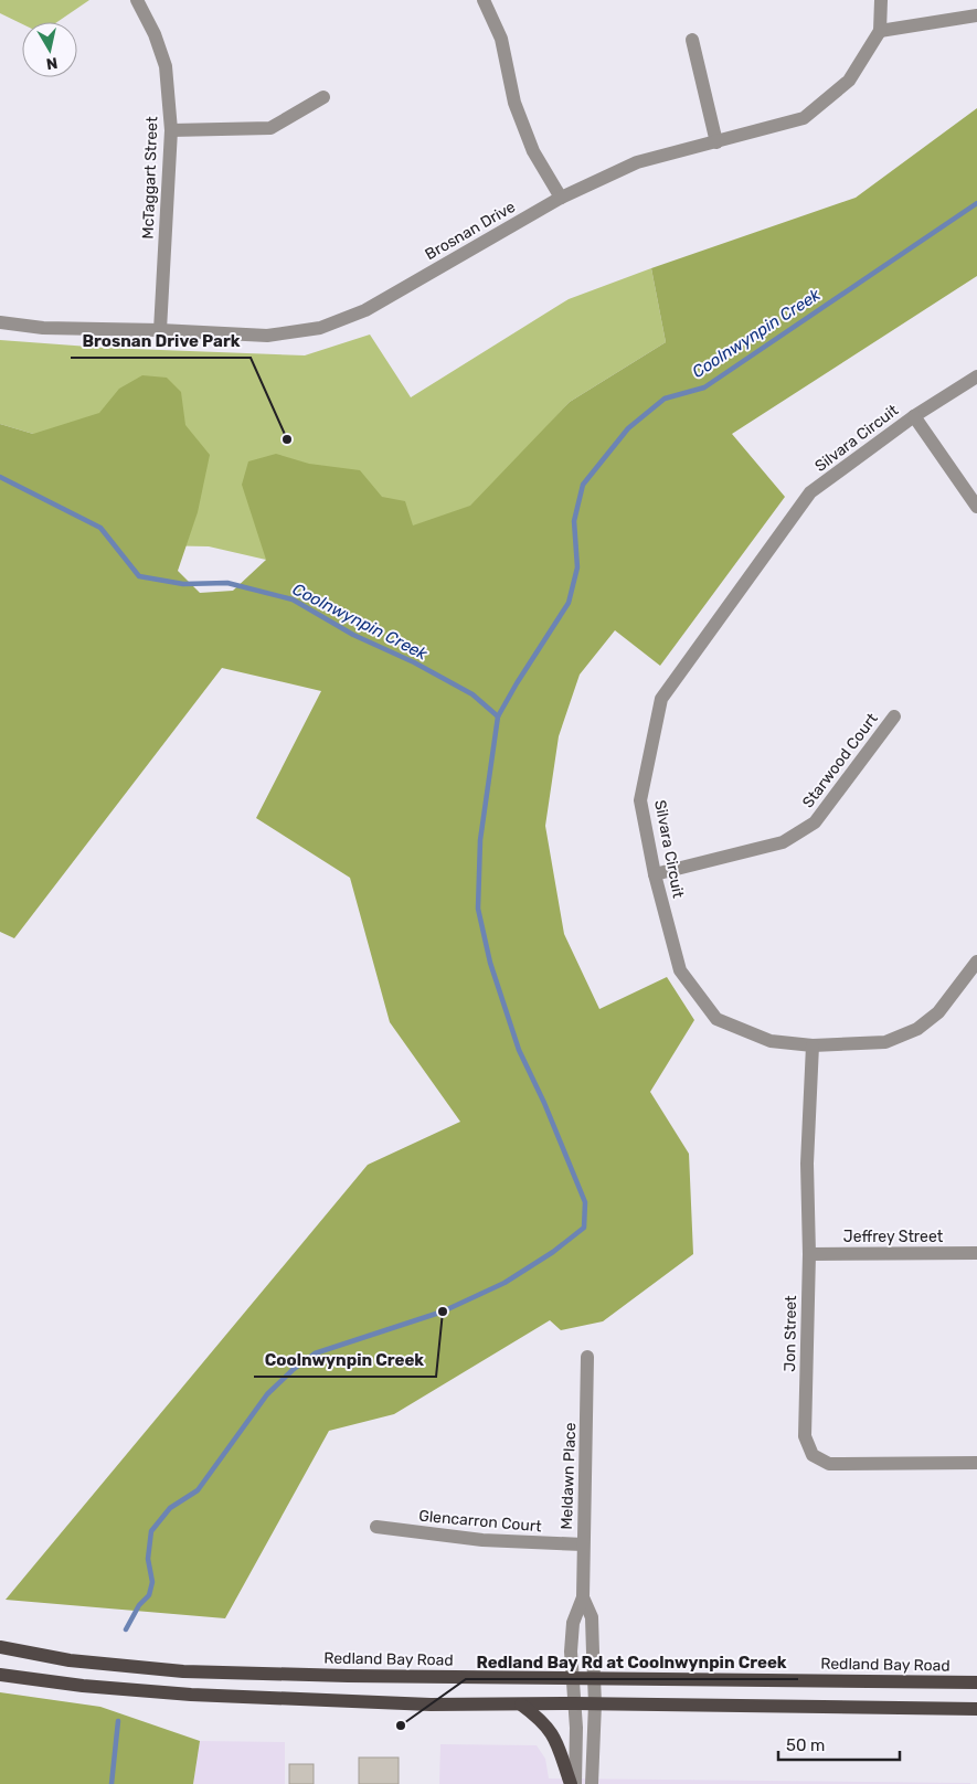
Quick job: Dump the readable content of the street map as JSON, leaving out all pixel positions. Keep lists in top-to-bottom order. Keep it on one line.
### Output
{"streets":{"main road":["Redland Bay Road"],"street":["McTaggart Street","Brosnan Drive","Silvara Circuit","Starwood Court","Jeffrey Street","Jon Street","Meldawn Place","Glencarron Court"]},"crossings":[["McTaggart Street","Brosnan Drive"],["Silvara Circuit","Starwood Court"],["Silvara Circuit","Jon Street"],["Jeffrey Street","Jon Street"],["Meldawn Place","Glencarron Court"],["Meldawn Place","Redland Bay Road"]],"water":["Coolnwynpin Creek"],"places":["Brosnan Drive Park","Coolnwynpin Creek","Redland Bay Rd at Coolnwynpin Creek"],"scale_bar":"50 m","north":"bottom"}
